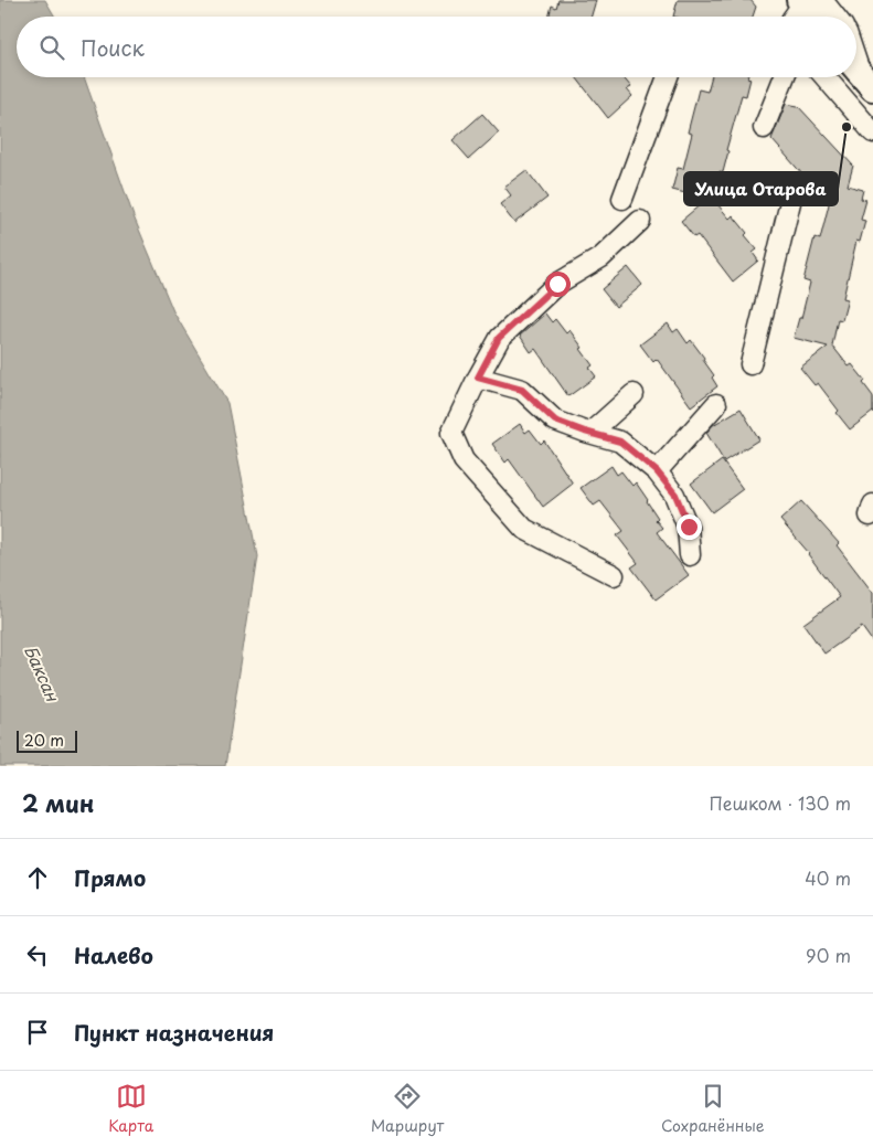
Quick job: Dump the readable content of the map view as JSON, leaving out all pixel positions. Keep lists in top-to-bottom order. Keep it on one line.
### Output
{"water":["Баксан"],"places":["Улица Отарова"],"scale_bar":"20 m","page":{"search":"Поиск","scale":"20 m","heading":["2 мин","Пешком · 130 m"],"list":[["Прямо","40 m"],["Налево","90 m"],"Пункт назначения"],"nav":["Карта","Маршрут","Сохранённые"]}}
